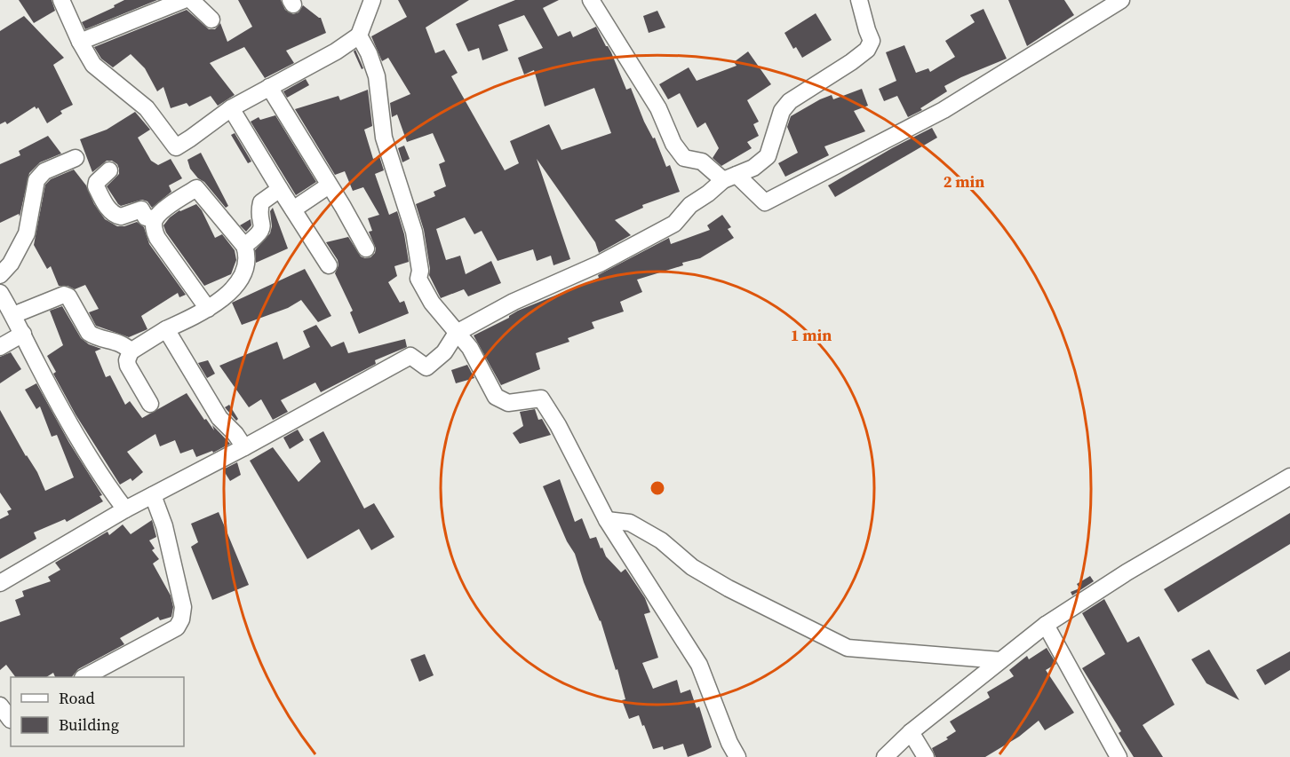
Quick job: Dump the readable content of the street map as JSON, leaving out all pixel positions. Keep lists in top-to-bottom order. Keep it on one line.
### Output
{"legend":["Road","Building"],"rings":["2 min","1 min"]}
